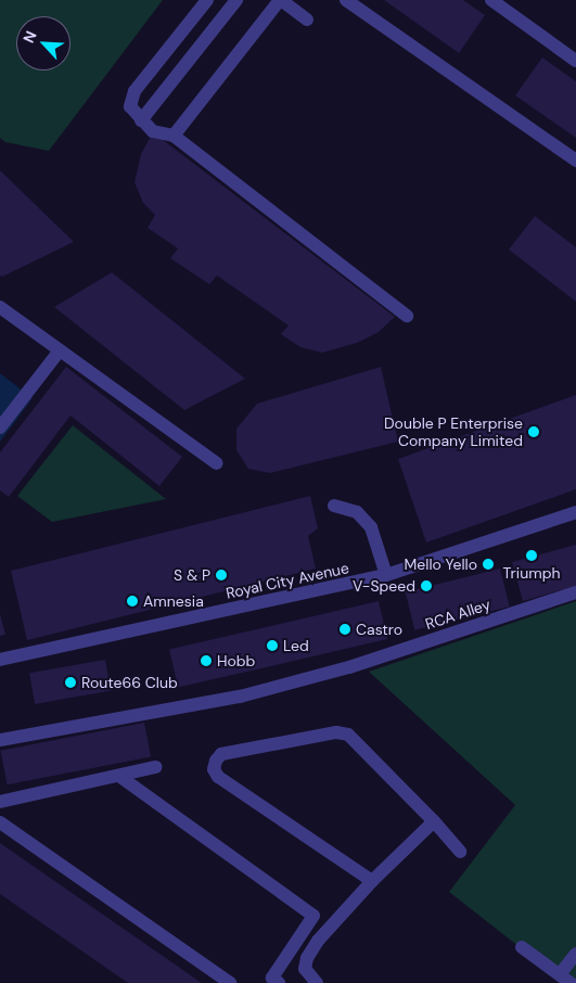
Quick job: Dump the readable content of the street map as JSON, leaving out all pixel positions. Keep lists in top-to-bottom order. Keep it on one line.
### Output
{"streets":{"street":["Royal City Avenue","RCA Alley"]},"places":["Double P Enterprise Company Limited","Triumph","Mello Yello","S & P","V-Speed","Amnesia","Castro","Led","Hobb","Route66 Club"],"north":"top left"}
